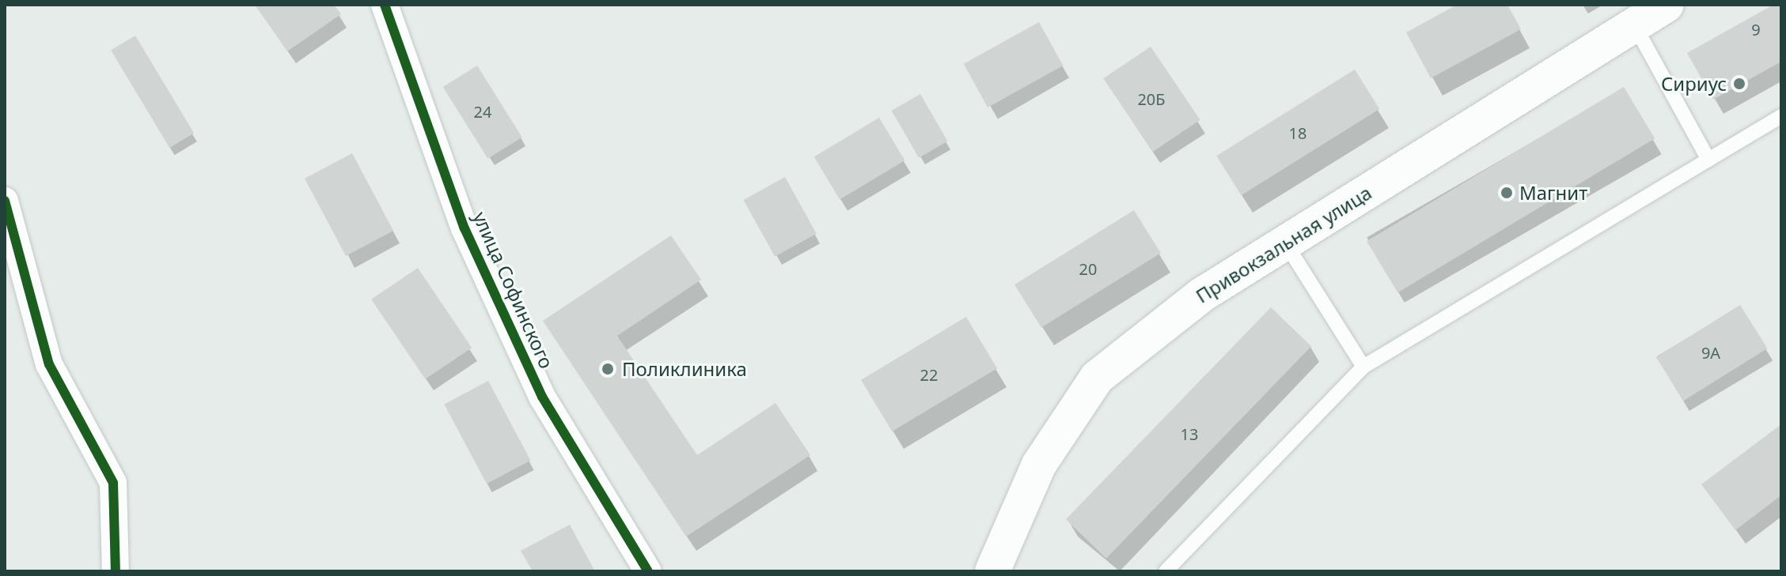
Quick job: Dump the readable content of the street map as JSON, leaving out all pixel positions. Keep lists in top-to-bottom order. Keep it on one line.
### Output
{"streets":{"main road":["Привокзальная улица"],"street":["улица Софинского"]},"places":["Сириус","Магнит","Поликлиника"],"house_numbers":["9","20Б","24","18","20","9А","22","13"]}
